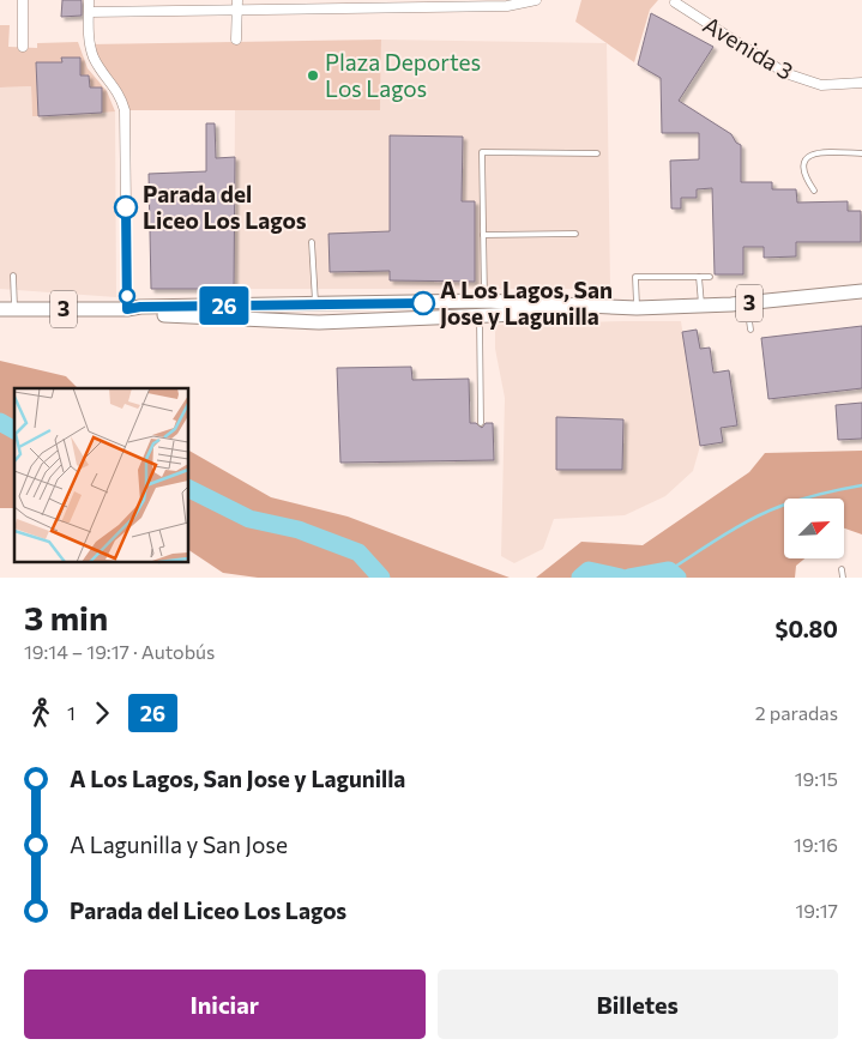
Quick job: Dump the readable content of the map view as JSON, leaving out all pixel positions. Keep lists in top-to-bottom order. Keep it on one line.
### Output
{"streets":{"main road":["3"],"street":["Avenida 3"]},"places":["Plaza Deportes Los Lagos","Parada del Liceo Los Lagos","A Los Lagos, San Jose y Lagunilla"],"lines":["bus line 26"],"north":"top right","page":{"on_map":"26","heading":["3 min","19:14 – 19:17 · Autobús","$0.80"],"legs":["1","26","2 paradas"],"list":[{"name":"A Los Lagos, San Jose y Lagunilla","value":"19:15"},{"name":"A Lagunilla y San Jose","value":"19:16"},{"name":"Parada del Liceo Los Lagos","value":"19:17"}],"buttons":["Iniciar","Billetes"]}}
